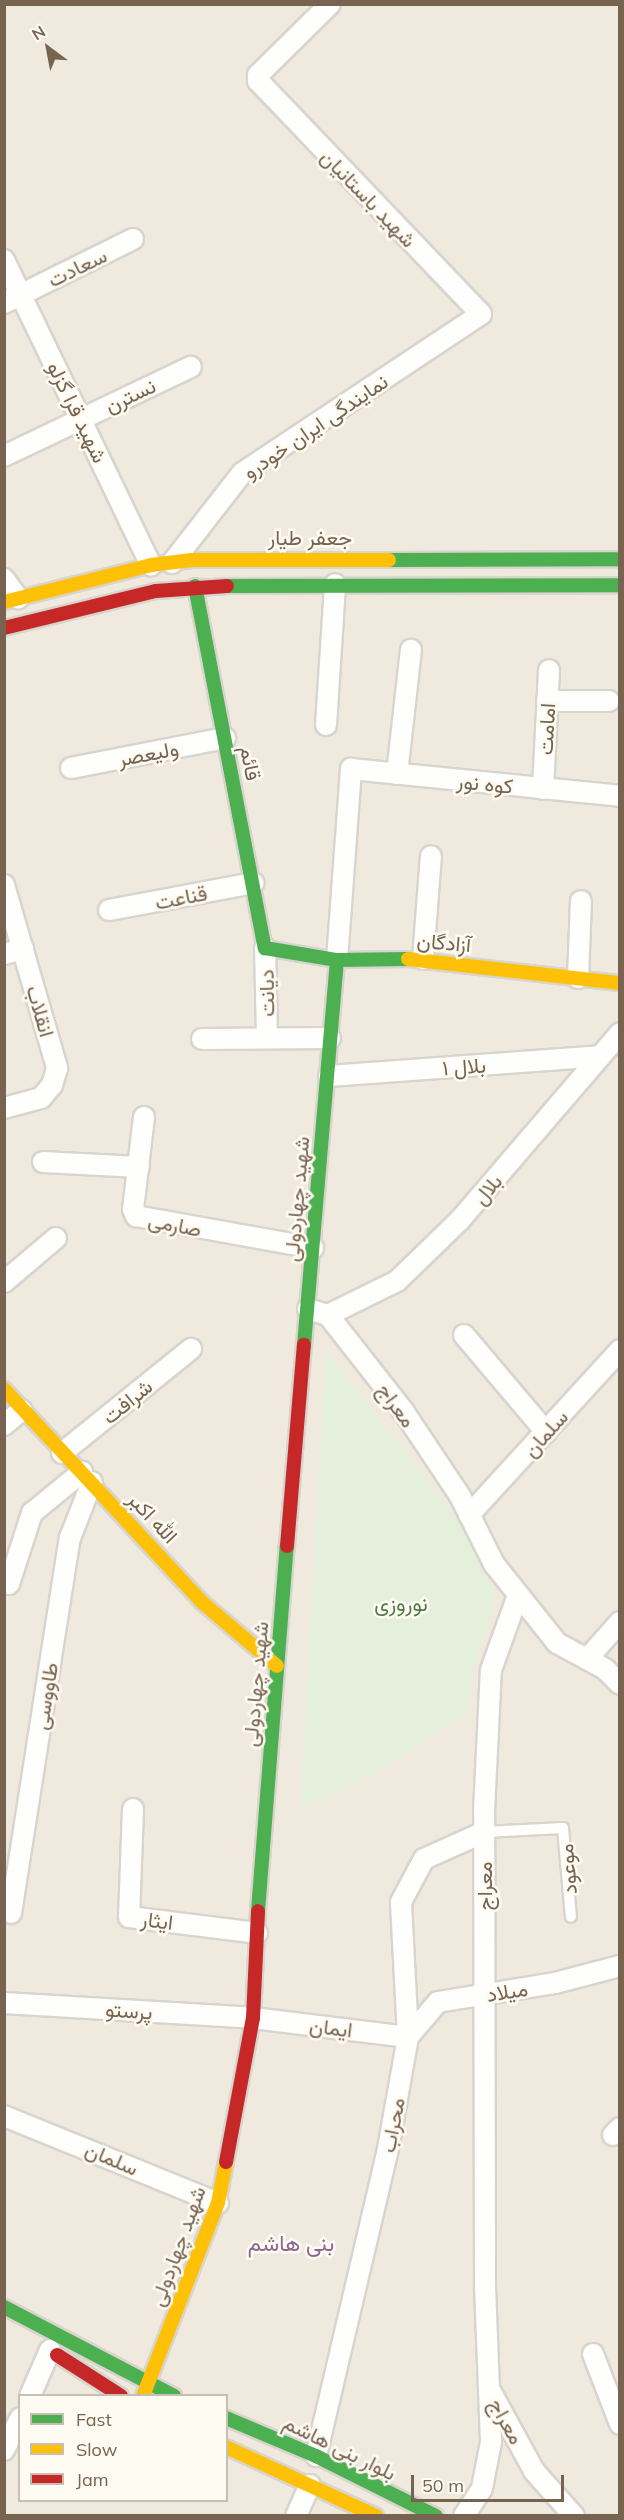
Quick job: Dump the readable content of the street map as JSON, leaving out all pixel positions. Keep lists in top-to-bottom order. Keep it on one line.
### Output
{"streets":{"street":["شهید باستانیان","سعادت","نسترن","شهید قرا گزلو","نمایندگی ایران خودرو","جعفر طیار","امامت","ولیعصر","قائم","کوه نور","قناعت","آزادگان","دیانت","انقلاب","بلال ۱","بلال","شهید چهاردولی","صارمی","شرافت","معراج","سلمان","الله اکبر","طاووسی","ایثار","میلاد","پرستو","ایمان","محراب","بلوار بنی هاشم"],"lane":["موعود"]},"crossings":[["شهید باستانیان","نمایندگی ایران خودرو"],["سعادت","شهید قرا گزلو"],["نسترن","شهید قرا گزلو"],["شهید قرا گزلو","جعفر طیار"],["نمایندگی ایران خودرو","جعفر طیار"],["امامت","کوه نور"],["ولیعصر","قائم"],["قائم","قناعت"],["قائم","آزادگان"],["قائم","دیانت"],["کوه نور","آزادگان"],["کوه نور","شهید چهاردولی"],["آزادگان","دیانت"],["آزادگان","شهید چهاردولی"],["دیانت","شهید چهاردولی"],["بلال ۱","بلال"],["بلال ۱","شهید چهاردولی"],["بلال","معراج"],["شهید چهاردولی","صارمی"],["شهید چهاردولی","سلمان"],["شهید چهاردولی","الله اکبر"],["شهید چهاردولی","ایثار"],["شهید چهاردولی","پرستو"],["شهید چهاردولی","ایمان"],["شرافت","الله اکبر"],["معراج","سلمان"],["معراج","موعود"],["معراج","میلاد"],["معراج","محراب"],["الله اکبر","طاووسی"],["موعود","محراب"],["میلاد","ایمان"],["میلاد","محراب"],["پرستو","ایمان"],["ایمان","محراب"],["محراب","بلوار بنی هاشم"]],"districts":["بنی هاشم"],"parks":["نوروزی"],"legend":["Fast","Slow","Jam"],"scale_bar":"50 m","north":"top left"}
